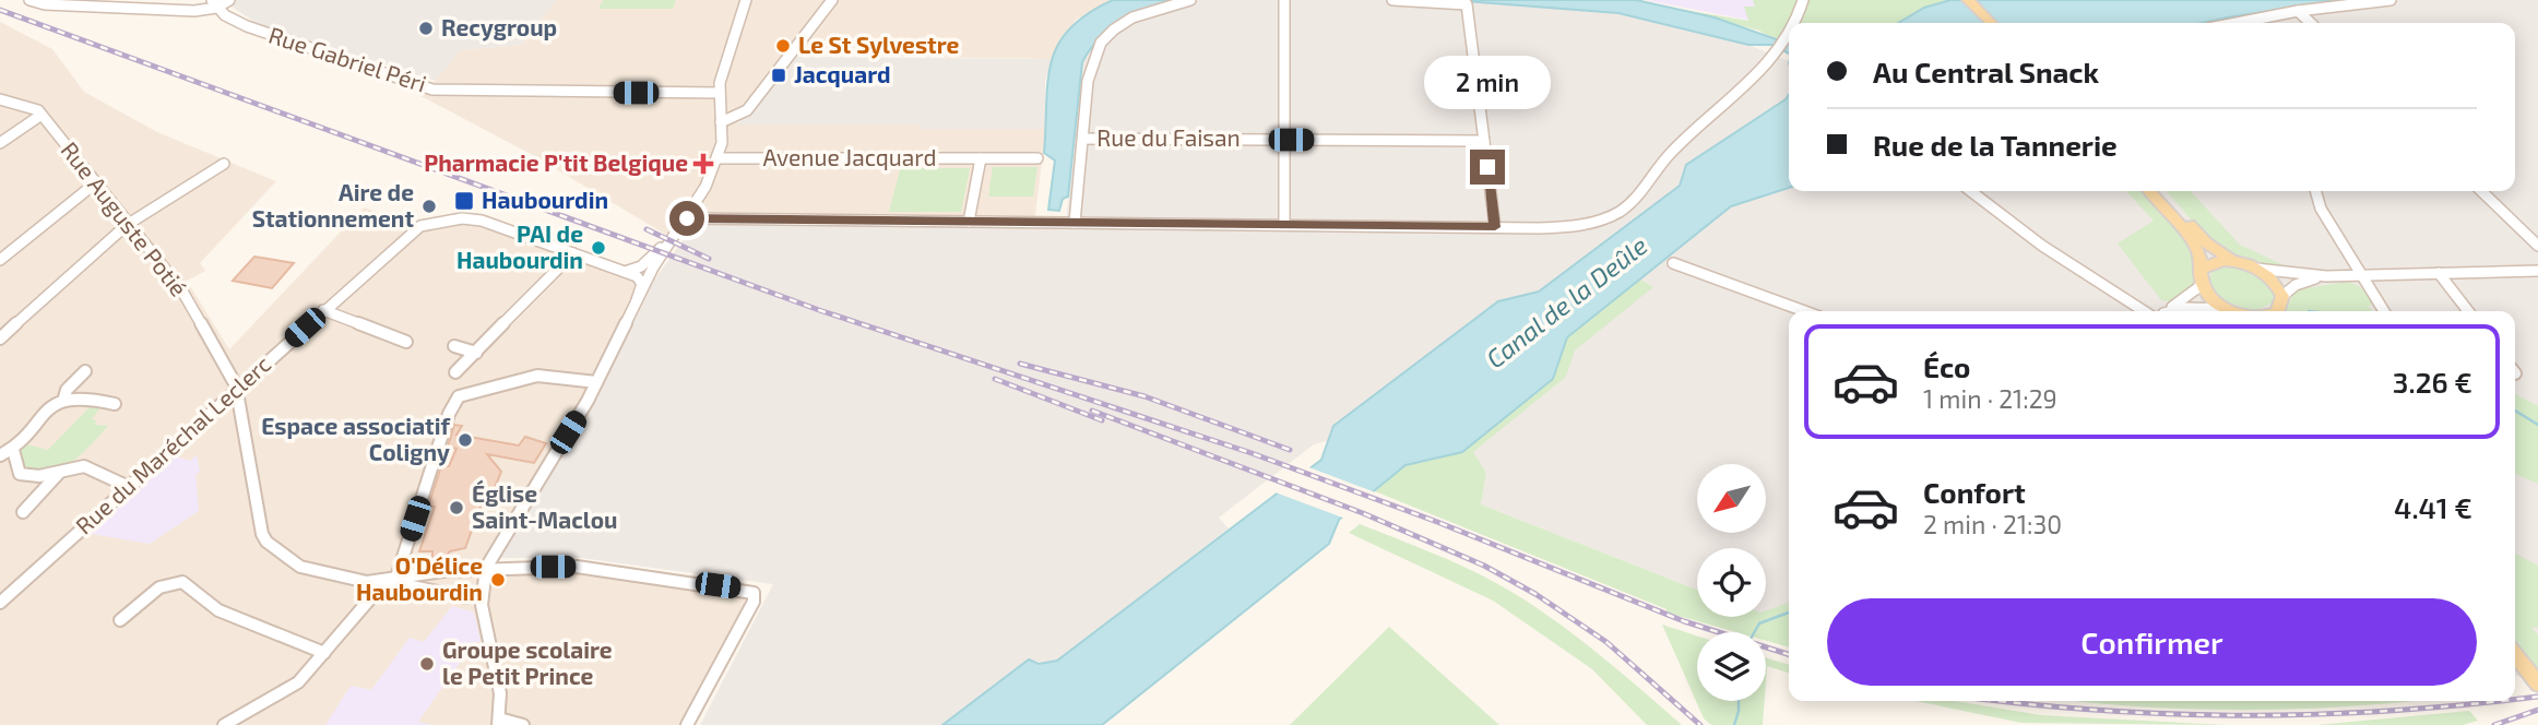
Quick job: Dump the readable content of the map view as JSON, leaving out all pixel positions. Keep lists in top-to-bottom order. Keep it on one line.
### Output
{"streets":{"street":["Rue Gabriel Péri","Rue du Faisan","Avenue Jacquard","Rue Auguste Potié","Rue du Maréchal Leclerc"]},"crossings":[["Rue Auguste Potié","Rue du Maréchal Leclerc"]],"water":["Canal de la Deûle"],"places":{"other":["Recygroup","Le St Sylvestre","Aire de Stationnement","PAI de Haubourdin","Espace associatif Coligny","Église Saint-Maclou","O'Délice Haubourdin","Groupe scolaire le Petit Prince"],"transit":["Jacquard","Haubourdin"],"health":["Pharmacie P'tit Belgique"]},"north":"bottom left","page":{"banner":["Au Central Snack","Rue de la Tannerie"],"bubble":"2 min","list":[{"name":"Éco","note":"1 min · 21:29","value":"3.26 €"},{"name":"Confort","note":"2 min · 21:30","value":"4.41 €"}],"buttons":"Confirmer"}}
